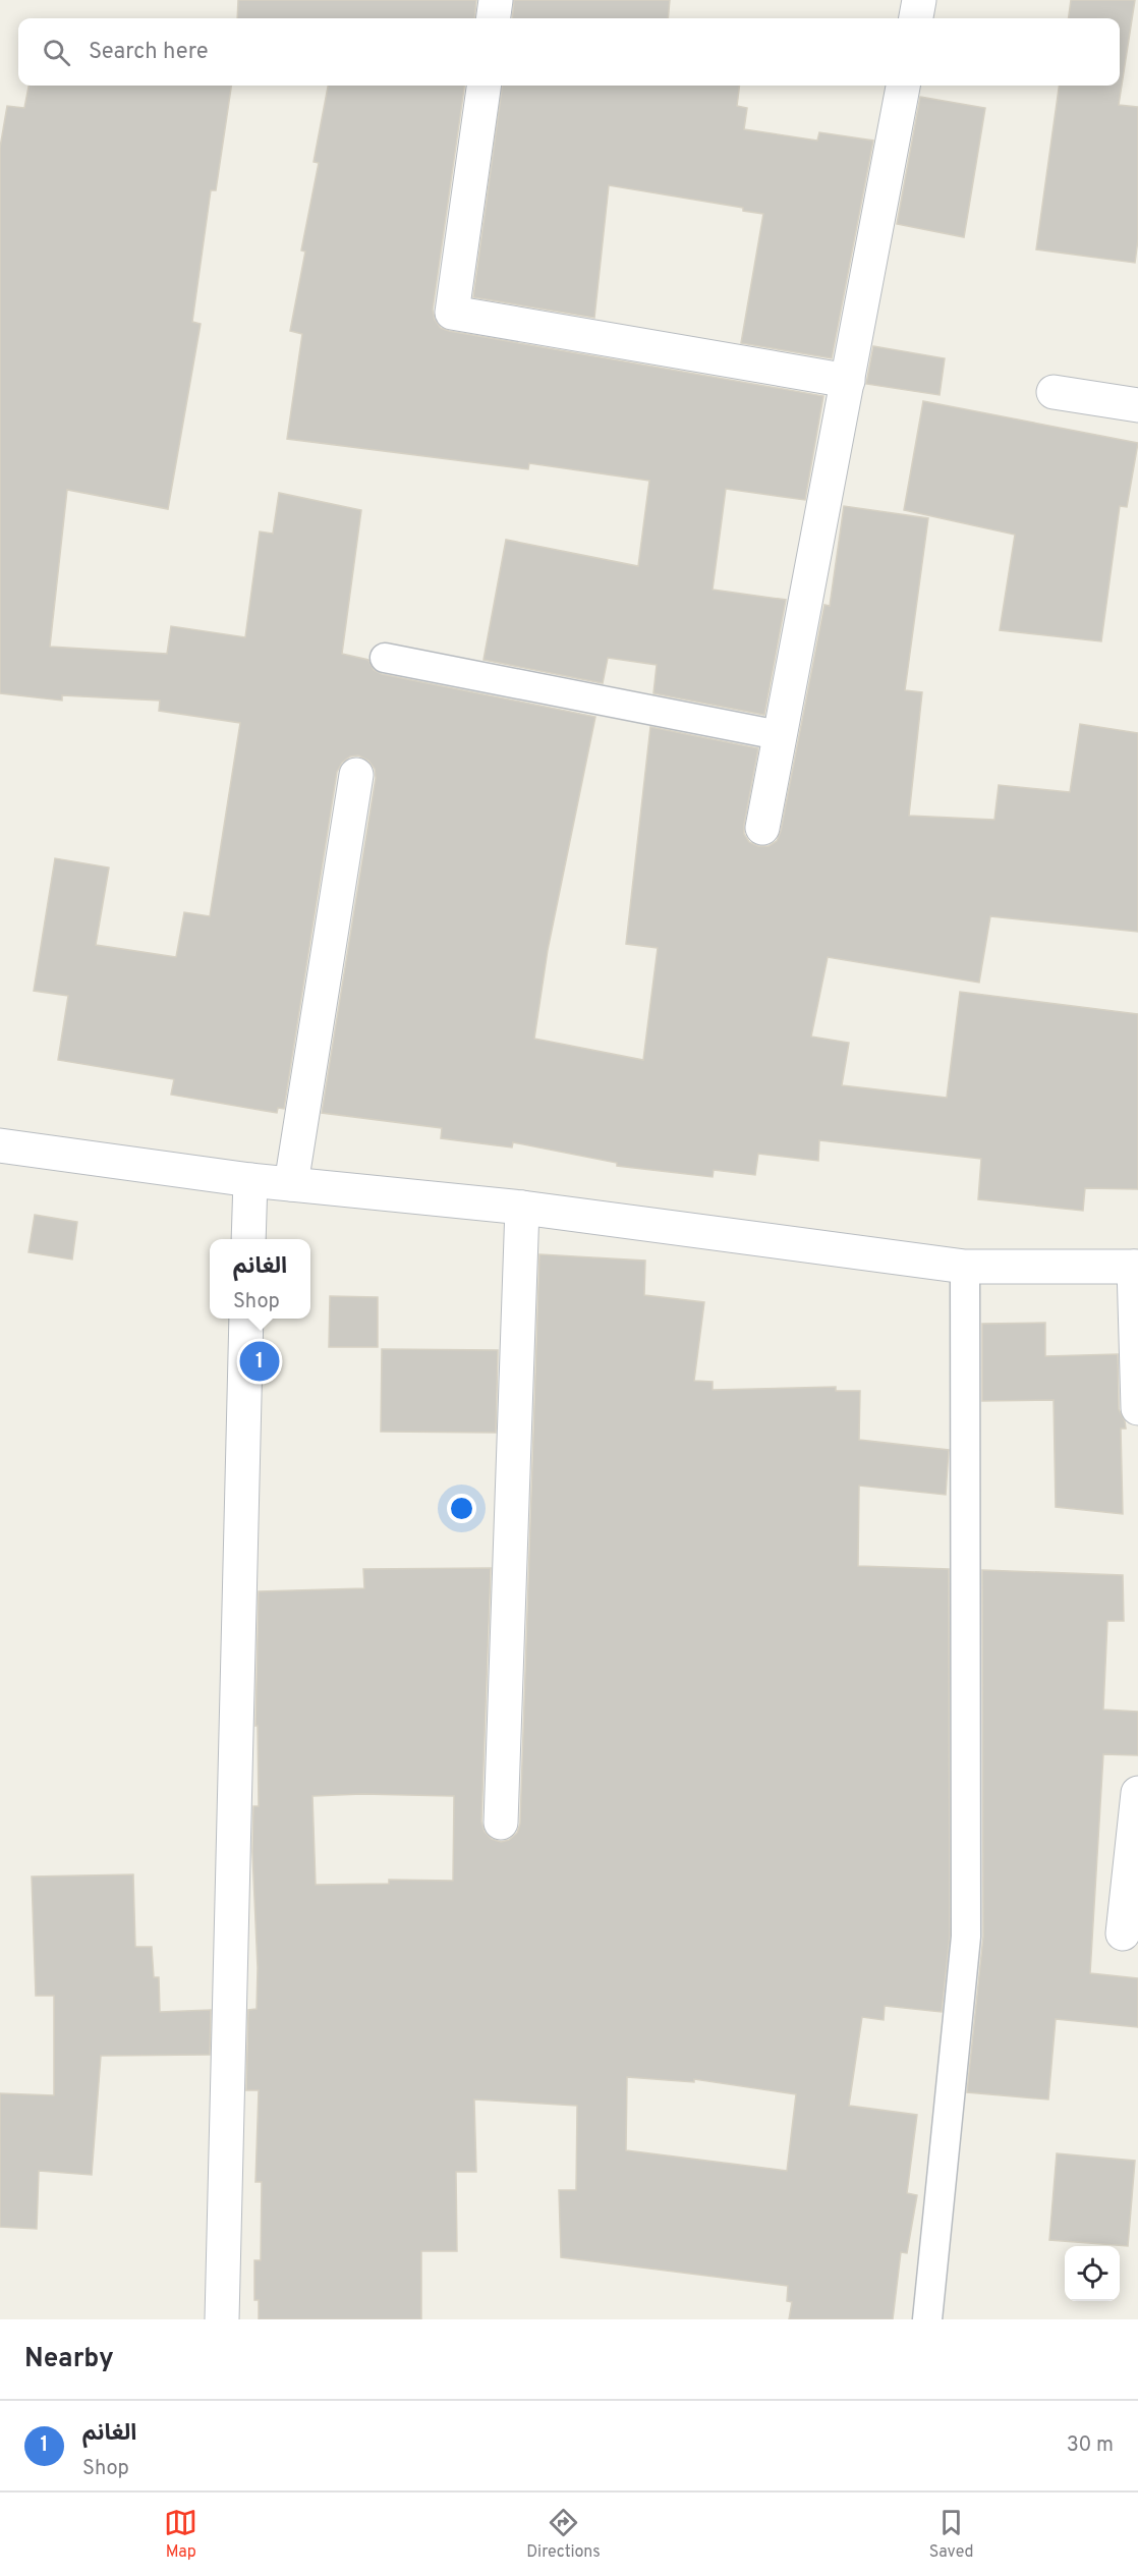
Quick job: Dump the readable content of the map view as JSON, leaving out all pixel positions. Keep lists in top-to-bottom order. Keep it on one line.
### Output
{"page":{"search":"Search here","popup":["الغانم","Shop"],"pins":"1","heading":"Nearby","list":[{"mark":"1","name":"الغانم","note":"Shop","value":"30 m"}],"nav":["Map","Directions","Saved"]}}
